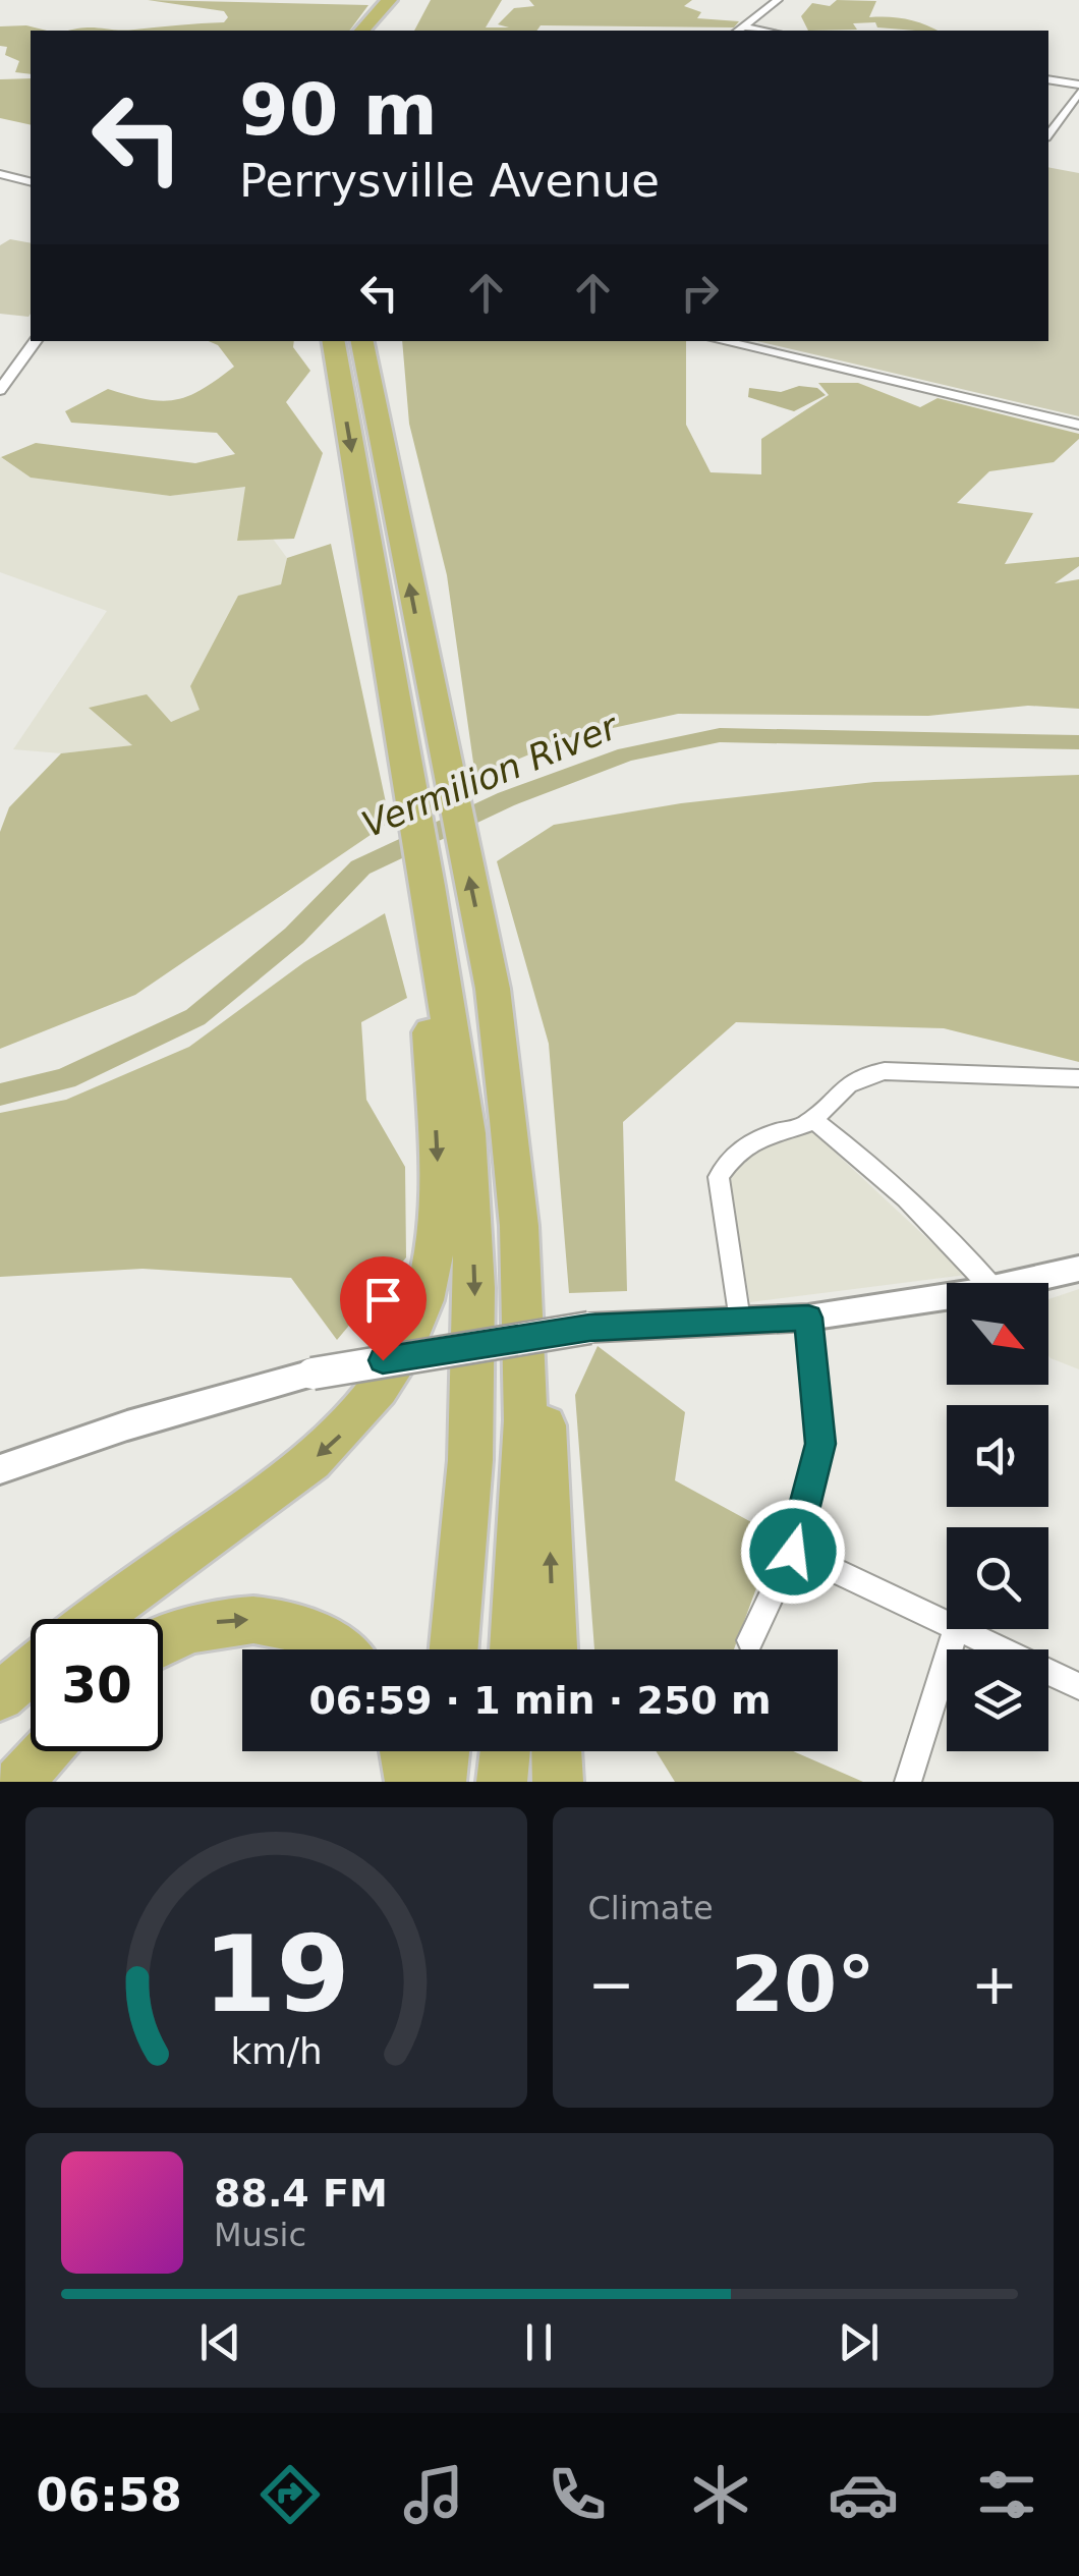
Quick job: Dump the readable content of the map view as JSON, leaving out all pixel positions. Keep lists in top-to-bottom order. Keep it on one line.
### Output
{"water":["Vermilion River"],"north":"bottom right","page":{"turn":["90 m","Perrysville Avenue"],"limit":"30","trip":"06:59 · 1 min · 250 m","tile":"Climate","heat":["−","20°","+"],"song":["88.4 FM","Music"],"tabs":"06:58","gauge":["19","km/h"]}}
